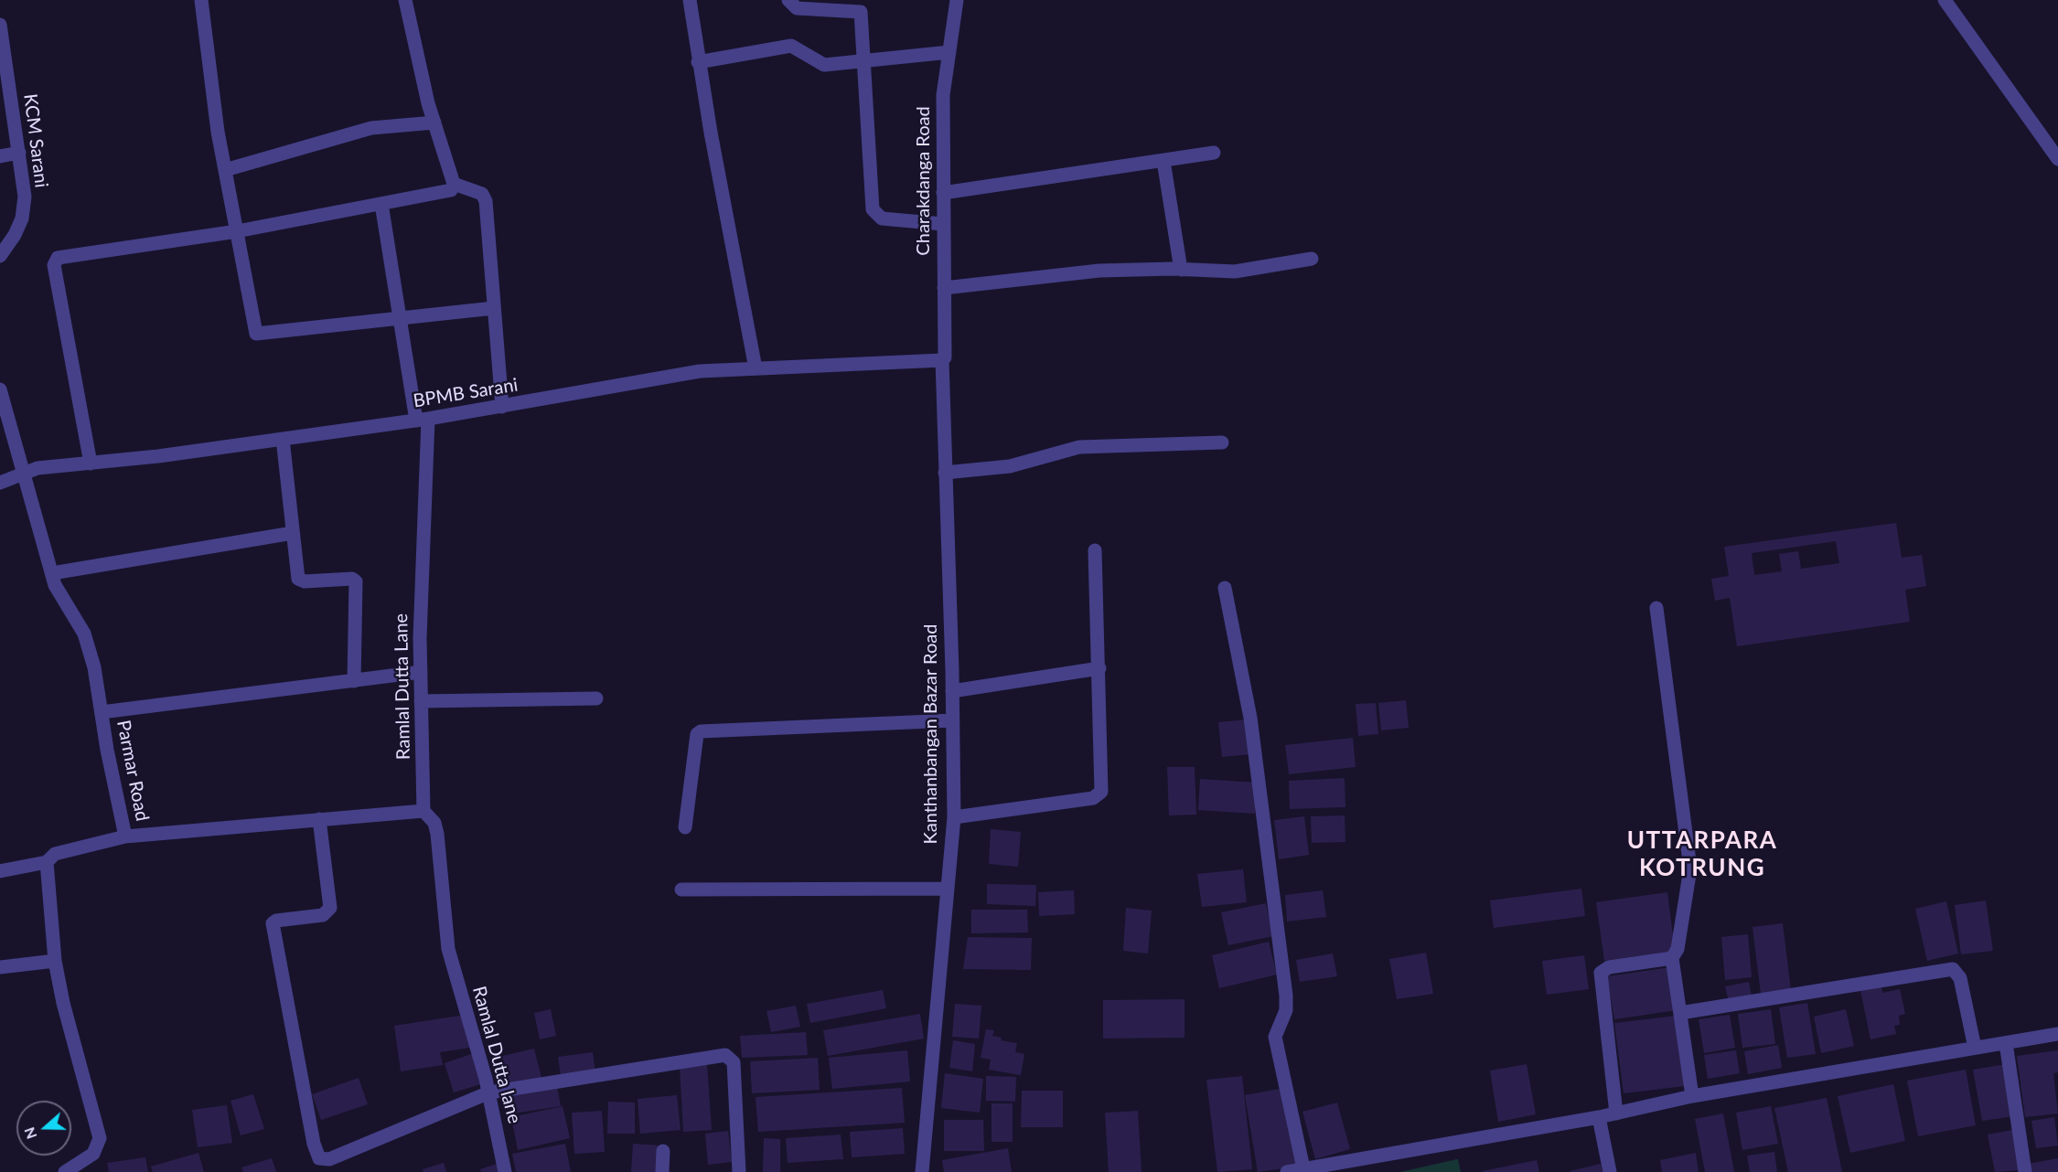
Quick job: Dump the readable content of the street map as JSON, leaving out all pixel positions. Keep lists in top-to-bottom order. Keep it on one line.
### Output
{"streets":{"street":["KCM Sarani","Charakdanga Road","BPMB Sarani","Ramlal Dutta Lane","Kanthanbangan Bazar Road","Parmar Road","Ramlal Dutta lane"]},"crossings":[["Charakdanga Road","BPMB Sarani"],["Charakdanga Road","Kanthanbangan Bazar Road"],["BPMB Sarani","Ramlal Dutta Lane"],["BPMB Sarani","Kanthanbangan Bazar Road"],["BPMB Sarani","Parmar Road"],["Ramlal Dutta Lane","Ramlal Dutta lane"]],"districts":["UTTARPARA KOTRUNG"],"north":"left"}
